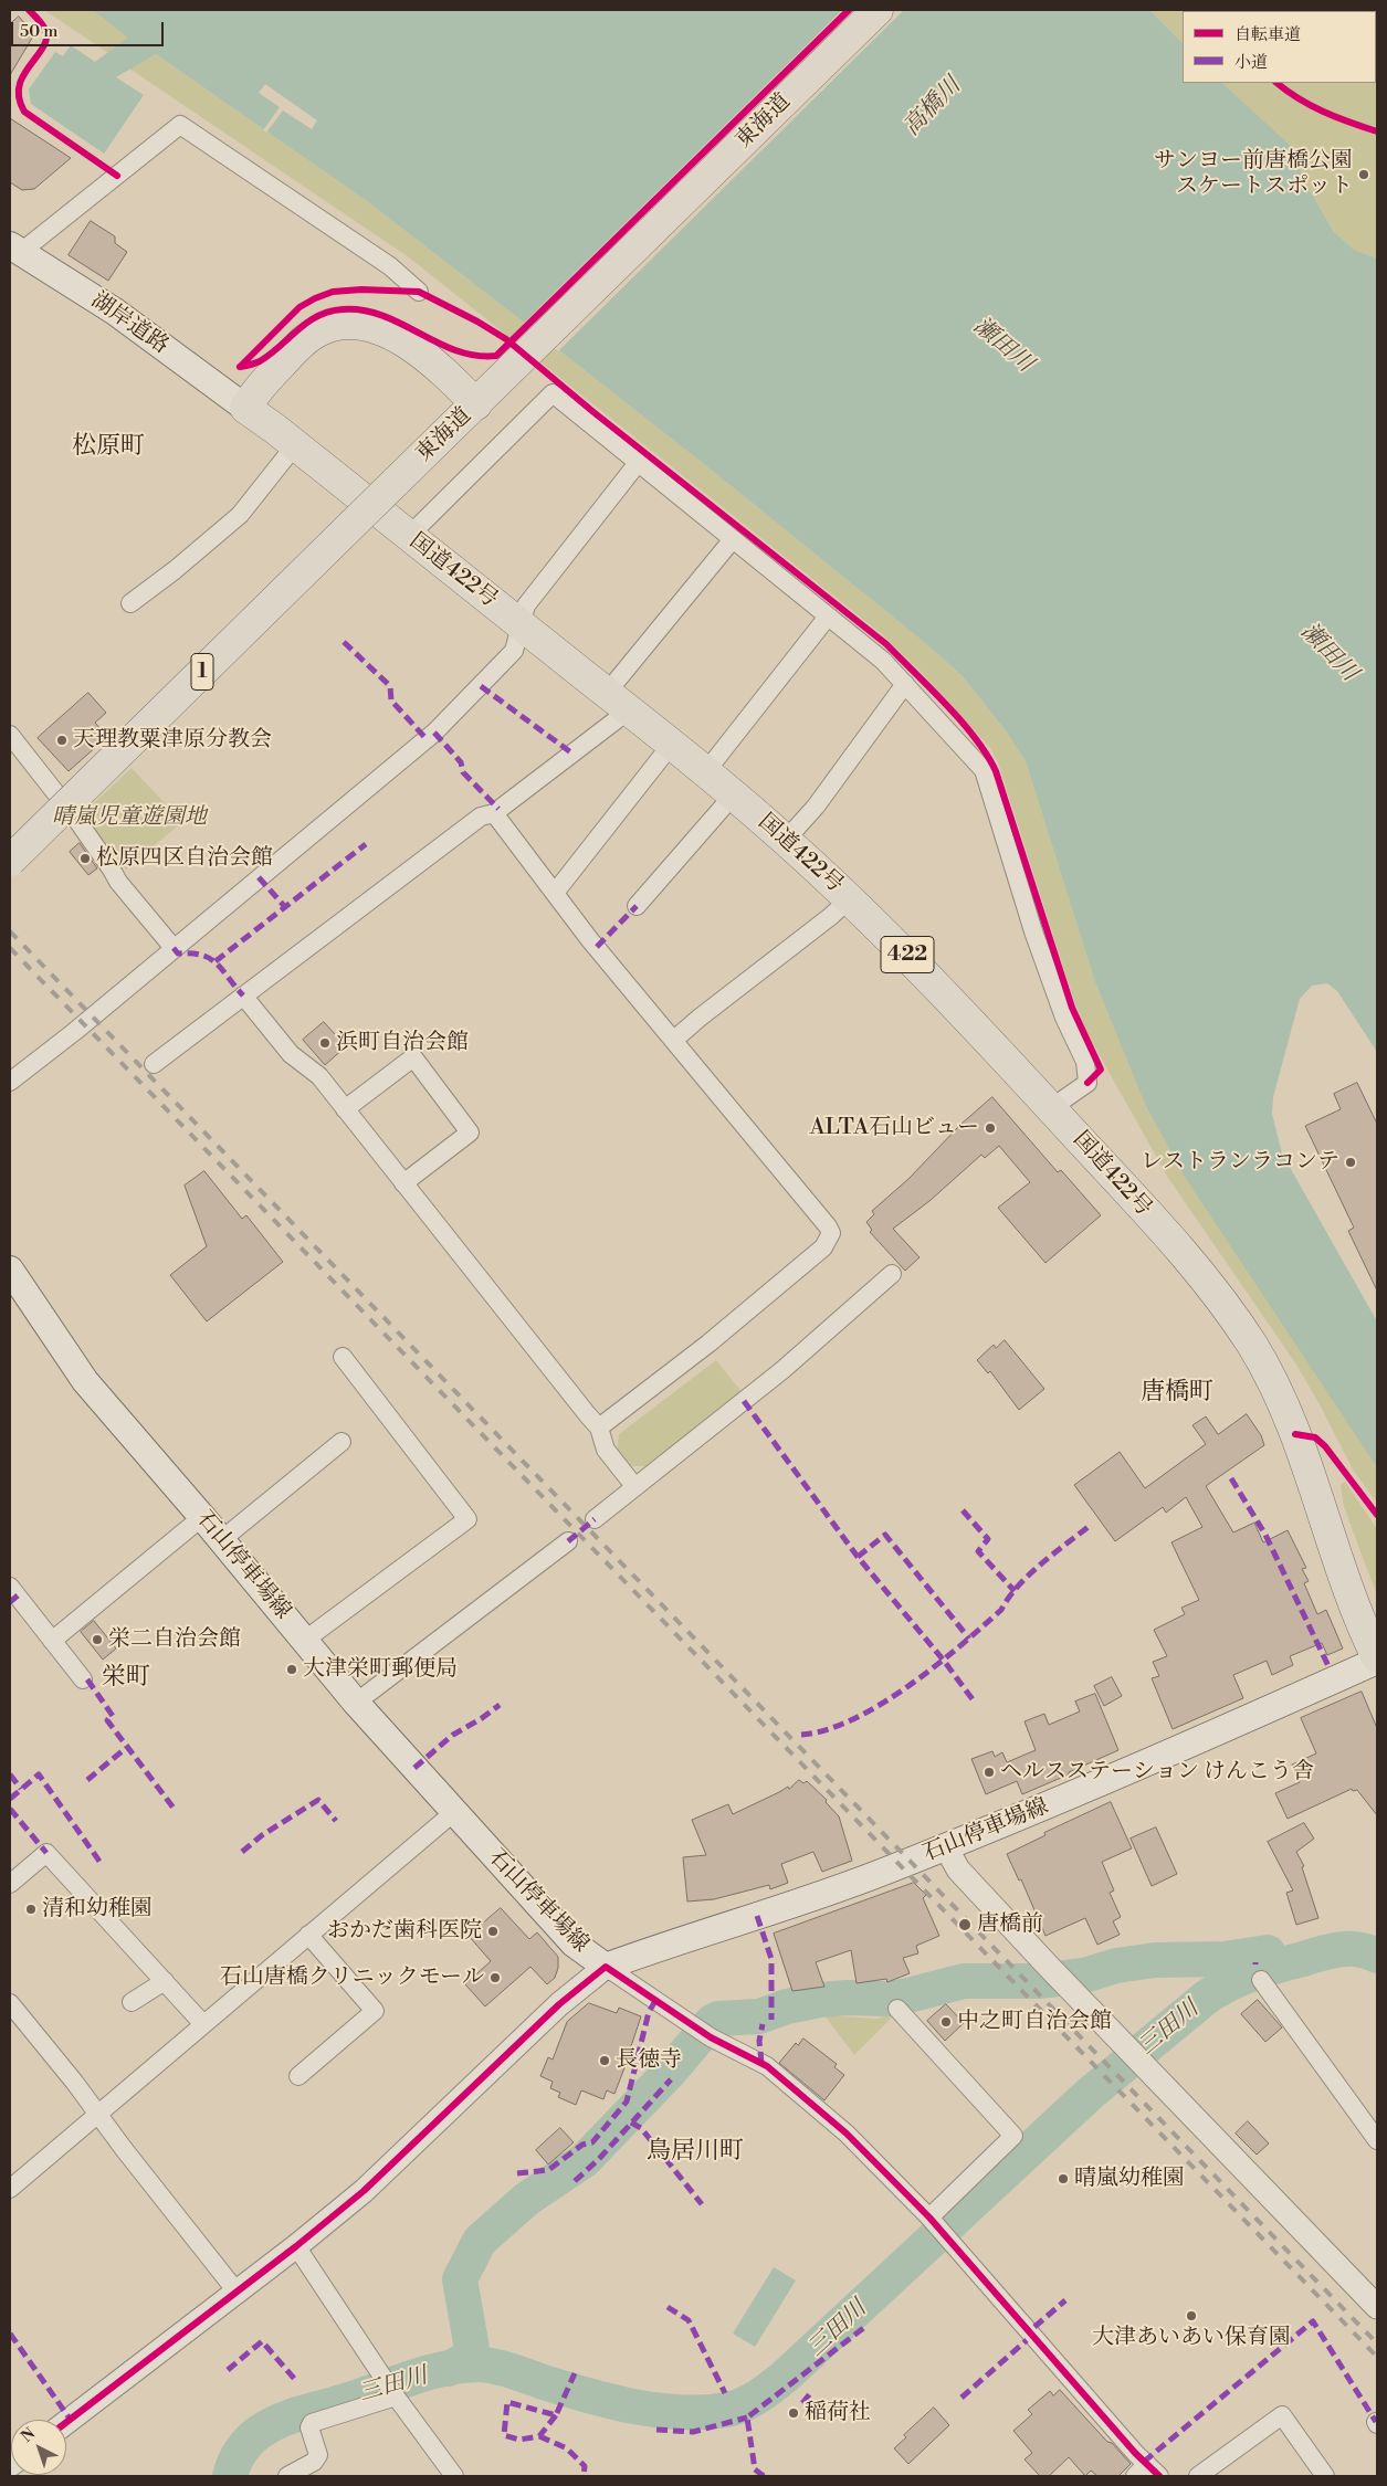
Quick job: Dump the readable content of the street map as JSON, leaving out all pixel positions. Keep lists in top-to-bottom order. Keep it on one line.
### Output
{"streets":{"highway":["東海道","国道422号","1","422"],"main road":["湖岸道路","石山停車場線"]},"crossings":[["湖岸道路","国道422号"],["国道422号","石山停車場線"]],"districts":["松原町","唐橋町","栄町","鳥居川町"],"water":["高橋川","瀬田川","三田川"],"parks":["晴嵐児童遊園地"],"places":["サンヨー前唐橋公園 スケートスポット","天理教粟津原分教会","松原四区自治会館","浜町自治会館","ALTA石山ビュー","レストランラコンテ","栄二自治会館","大津栄町郵便局","ヘルスステーション けんこう舎","清和幼稚園","唐橋前","おかだ歯科医院","石山唐橋クリニックモール","中之町自治会館","長徳寺","晴嵐幼稚園","大津あいあい保育園","稲荷社"],"legend":["自転車道","小道"],"scale_bar":"50 m","north":"top left"}
